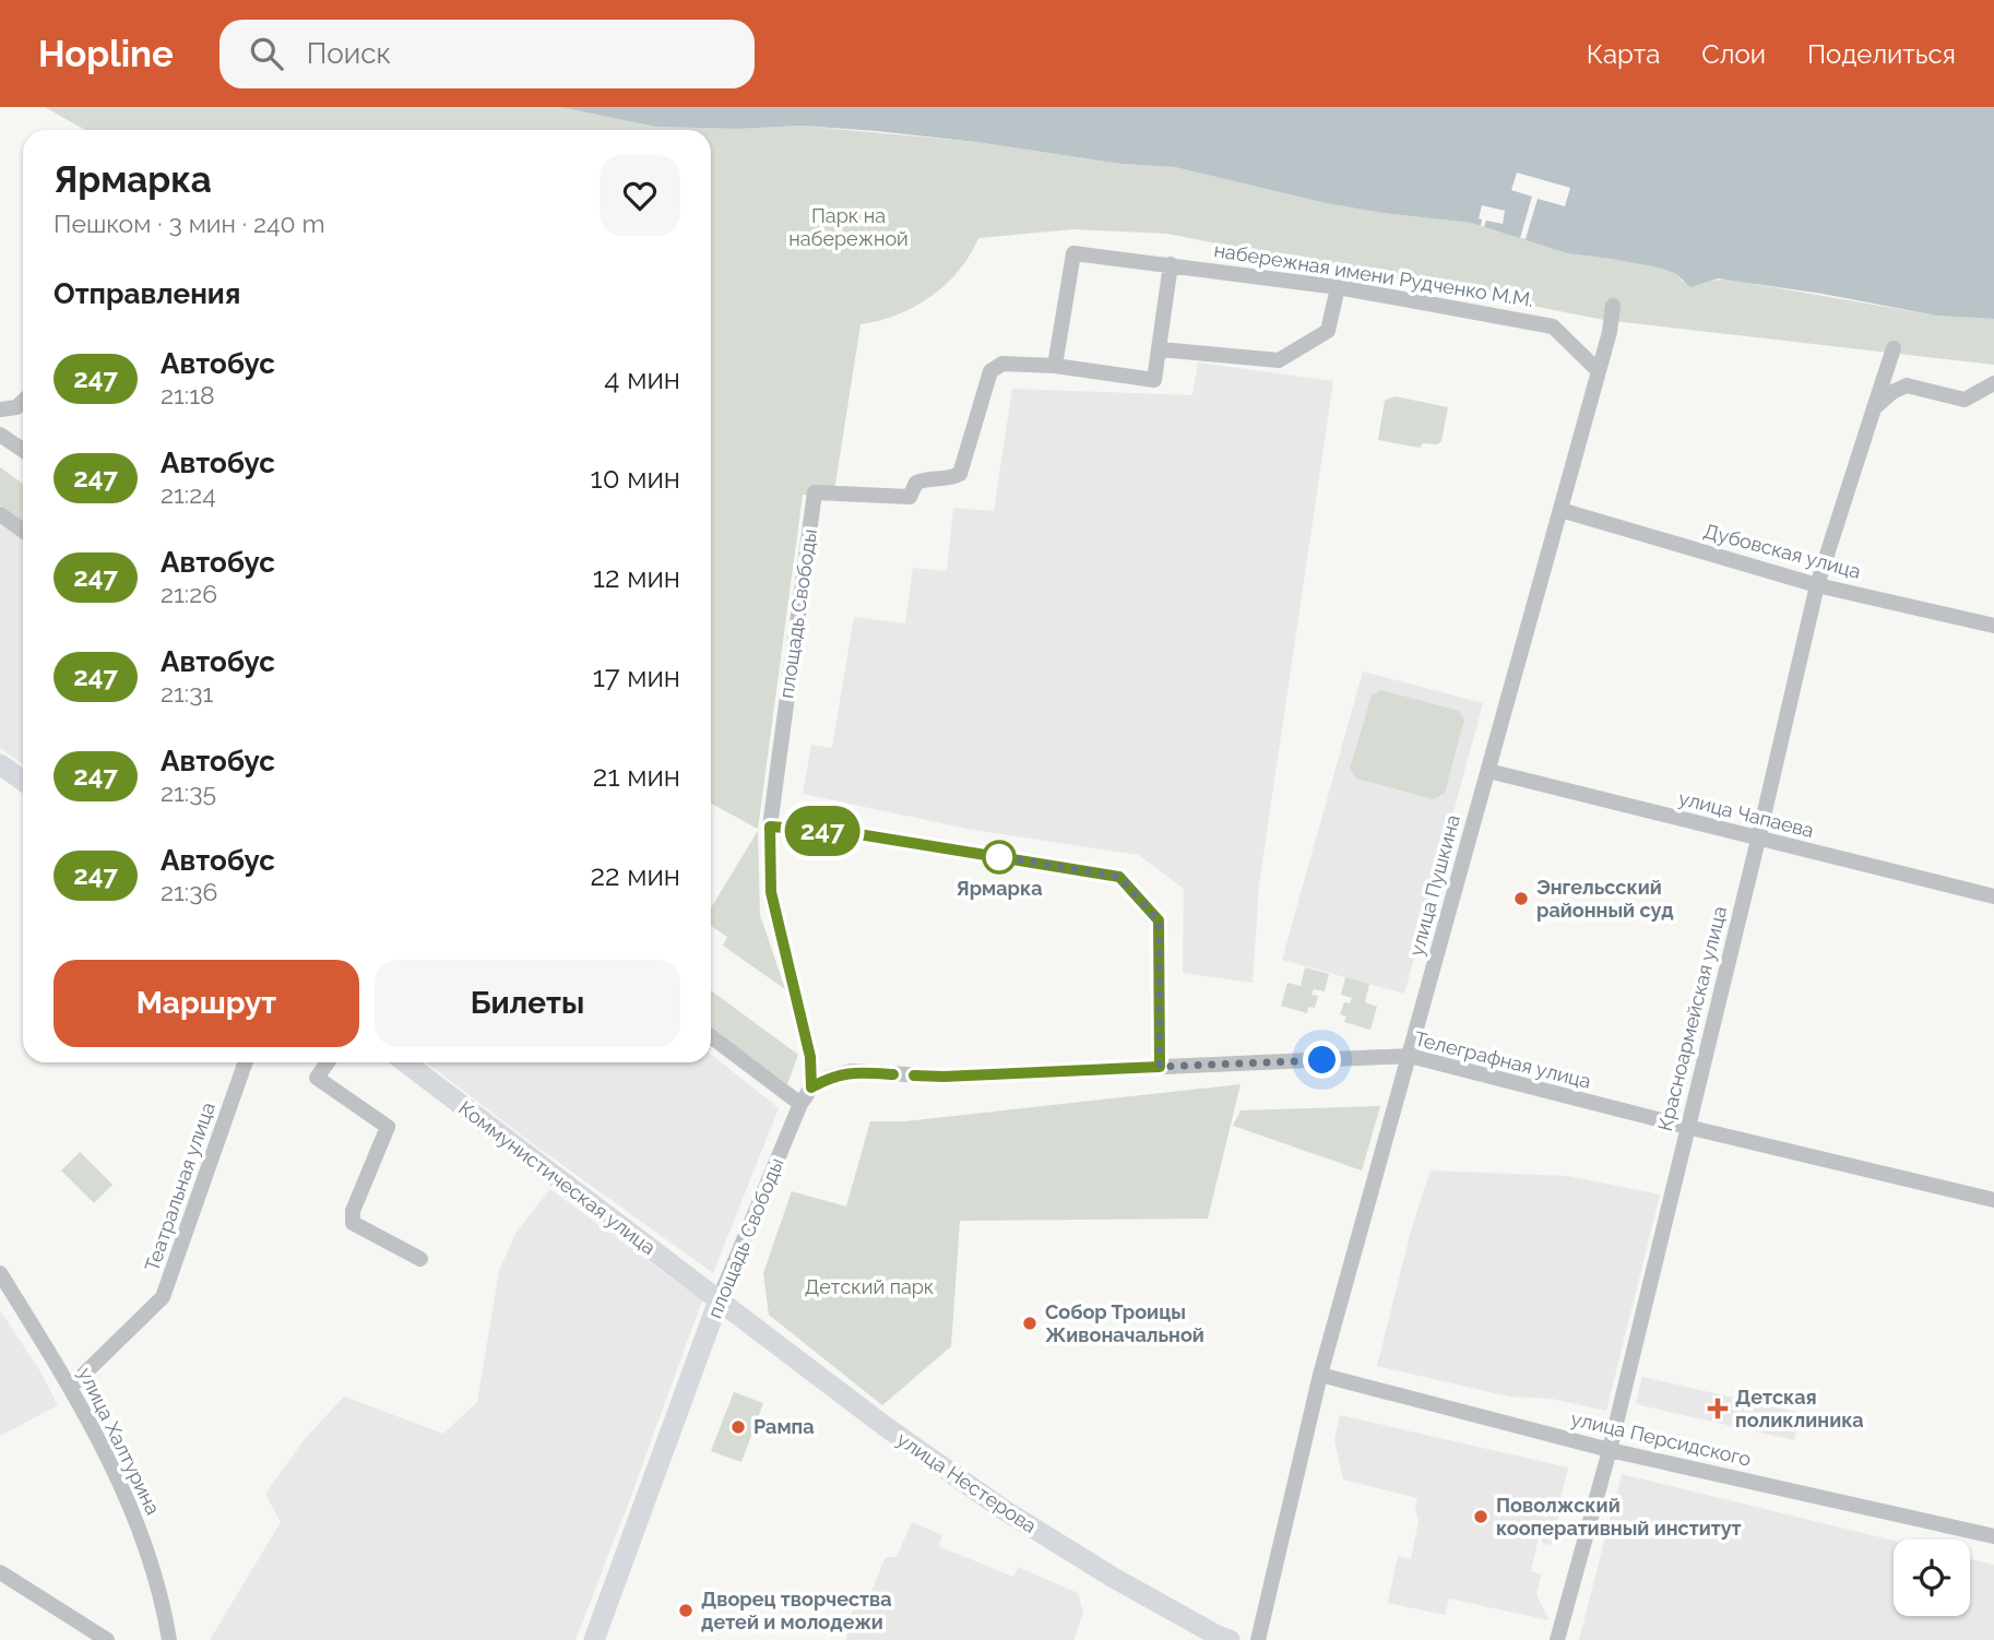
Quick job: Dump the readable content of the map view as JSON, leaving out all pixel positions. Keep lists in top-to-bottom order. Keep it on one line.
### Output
{"streets":{"main road":["площадь Свободы","Коммунистическая улица","улица Нестерова"],"street":["набережная имени Рудченко М.М.","Дубовская улица","улица Чапаева","улица Пушкина","Красноармейская улица","Телеграфная улица","Театральная улица","улица Персидского","улица Халтурина"]},"crossings":[["набережная имени Рудченко М.М.","площадь Свободы"],["набережная имени Рудченко М.М.","улица Пушкина"],["Дубовская улица","улица Пушкина"],["Дубовская улица","Красноармейская улица"],["площадь Свободы","Телеграфная улица"],["площадь Свободы","Коммунистическая улица"],["площадь Свободы","улица Нестерова"],["улица Чапаева","улица Пушкина"],["улица Чапаева","Красноармейская улица"],["улица Пушкина","Телеграфная улица"],["улица Пушкина","улица Персидского"],["Красноармейская улица","Телеграфная улица"],["Красноармейская улица","улица Персидского"],["Коммунистическая улица","улица Нестерова"],["Театральная улица","улица Халтурина"]],"parks":["Парк на набережной","Детский парк"],"places":{"other":["Ярмарка","Энгельсский районный суд","Собор Троицы Живоначальной","Рампа","Поволжский кооперативный институт","Дворец творчества детей и молодежи"],"health":["Детская поликлиника"]},"lines":["bus line 247"],"page":{"header":"Hopline","search":"Поиск","nav":["Карта","Слои","Поделиться"],"on_map":"247","heading":[["Ярмарка","Пешком · 3 мин · 240 m"],"Отправления"],"list":[{"mark":"247","name":"Автобус","note":"21:18","value":"4 мин"},{"mark":"247","name":"Автобус","note":"21:24","value":"10 мин"},{"mark":"247","name":"Автобус","note":"21:26","value":"12 мин"},{"mark":"247","name":"Автобус","note":"21:31","value":"17 мин"},{"mark":"247","name":"Автобус","note":"21:35","value":"21 мин"},{"mark":"247","name":"Автобус","note":"21:36","value":"22 мин"}],"buttons":["Маршрут","Билеты"]}}
